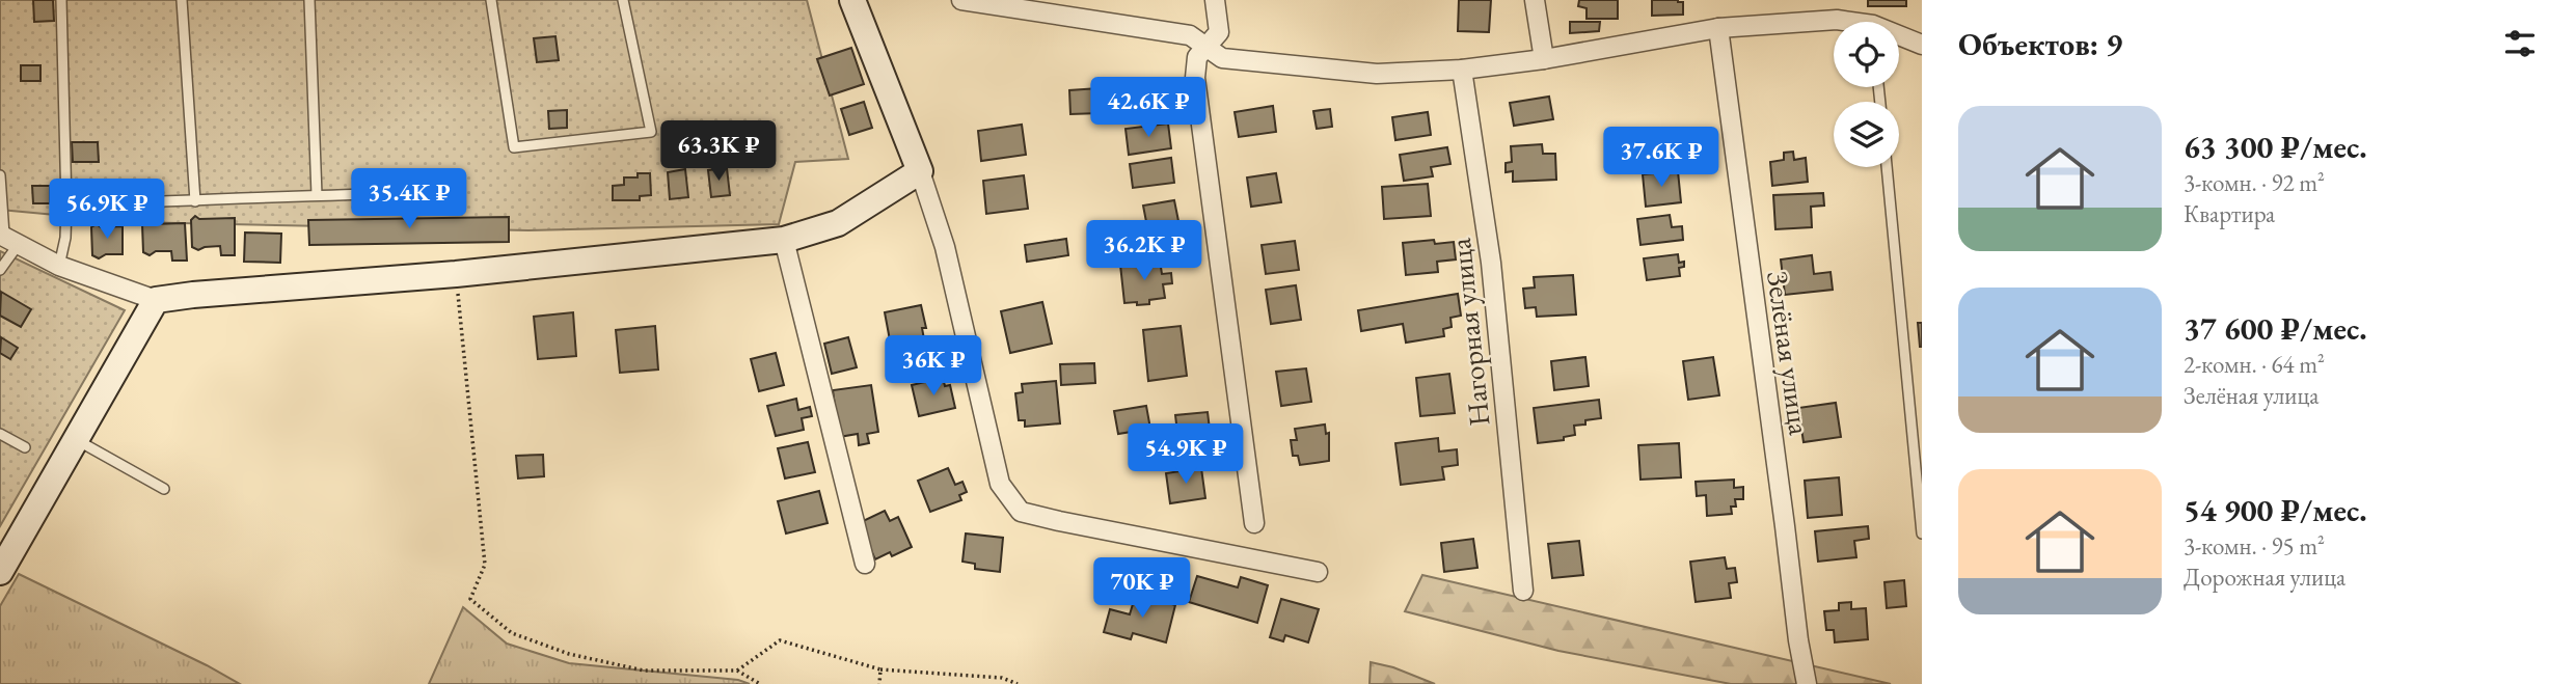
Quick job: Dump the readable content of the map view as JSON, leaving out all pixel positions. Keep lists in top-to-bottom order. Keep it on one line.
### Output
{"streets":{"street":["Нагорная улица","Зелёная улица"]},"page":{"heading":"Объектов: 9","price":["42.6K ₽","63.3K ₽","37.6K ₽","35.4K ₽","56.9K ₽","36.2K ₽","36K ₽","54.9K ₽","70K ₽"],"list":[{"name":"63 300 ₽/мес.","note":"3-комн. · 92 m² · Квартира"},{"name":"37 600 ₽/мес.","note":"2-комн. · 64 m² · Зелёная улица"},{"name":"54 900 ₽/мес.","note":"3-комн. · 95 m² · Дорожная улица"}]}}
